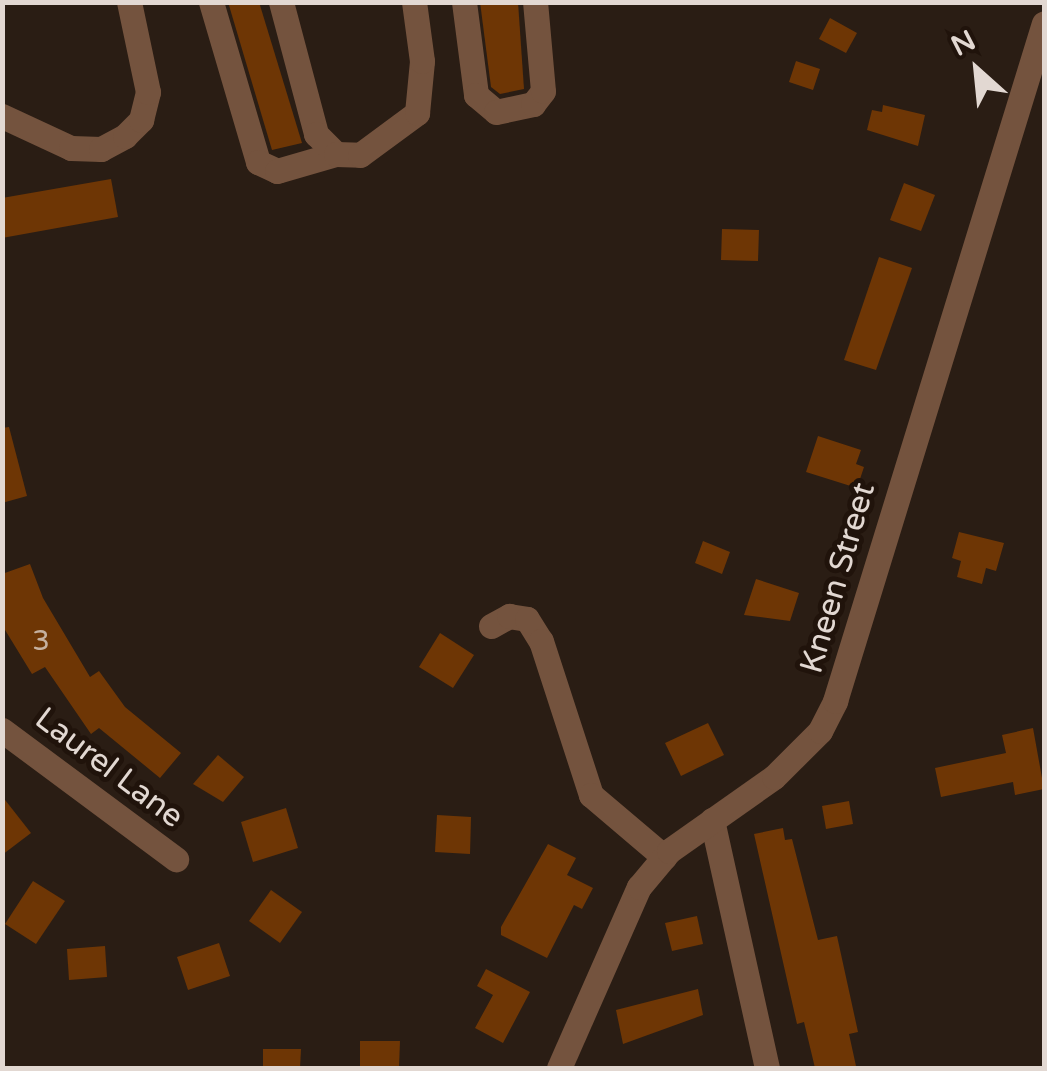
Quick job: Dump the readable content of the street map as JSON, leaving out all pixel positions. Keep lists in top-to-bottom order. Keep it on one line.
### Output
{"streets":{"street":["Kneen Street","Laurel Lane"]},"house_numbers":["3"],"north":"top left"}
